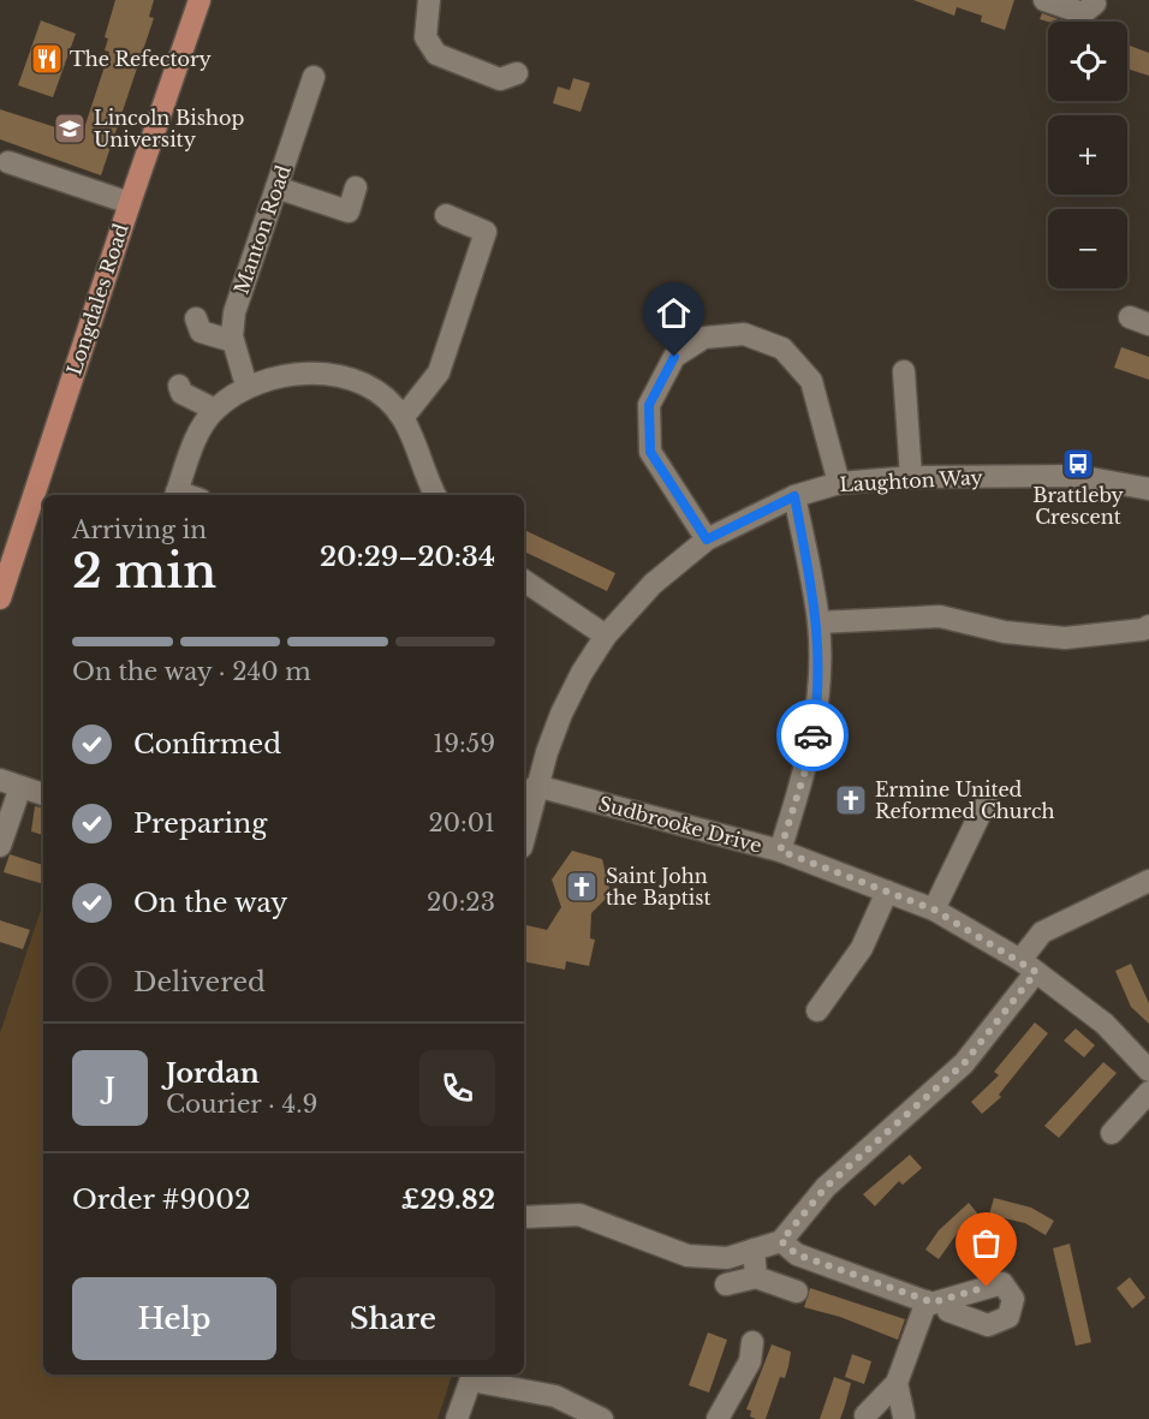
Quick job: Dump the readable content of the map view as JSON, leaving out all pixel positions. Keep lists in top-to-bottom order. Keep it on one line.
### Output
{"streets":{"main road":["Longdales Road"],"street":["Manton Road","Laughton Way","Sudbrooke Drive"]},"crossings":[["Laughton Way","Sudbrooke Drive"]],"places":{"restaurant":["The Refectory"],"school or university":["Lincoln Bishop University"],"bus stop":["Brattleby Crescent"],"church":["Ermine United Reformed Church","Saint John the Baptist"]},"page":{"map_buttons":["+","−"],"heading":["2 min","Arriving in","20:29–20:34"],"panel":["Jordan","Courier · 4.9","Order #9002","£29.82"],"bar":"On the way · 240 m","list":[["Confirmed","19:59"],["Preparing","20:01"],["On the way","20:23"],"Delivered"],"round":"J","buttons":["Help","Share"]}}
